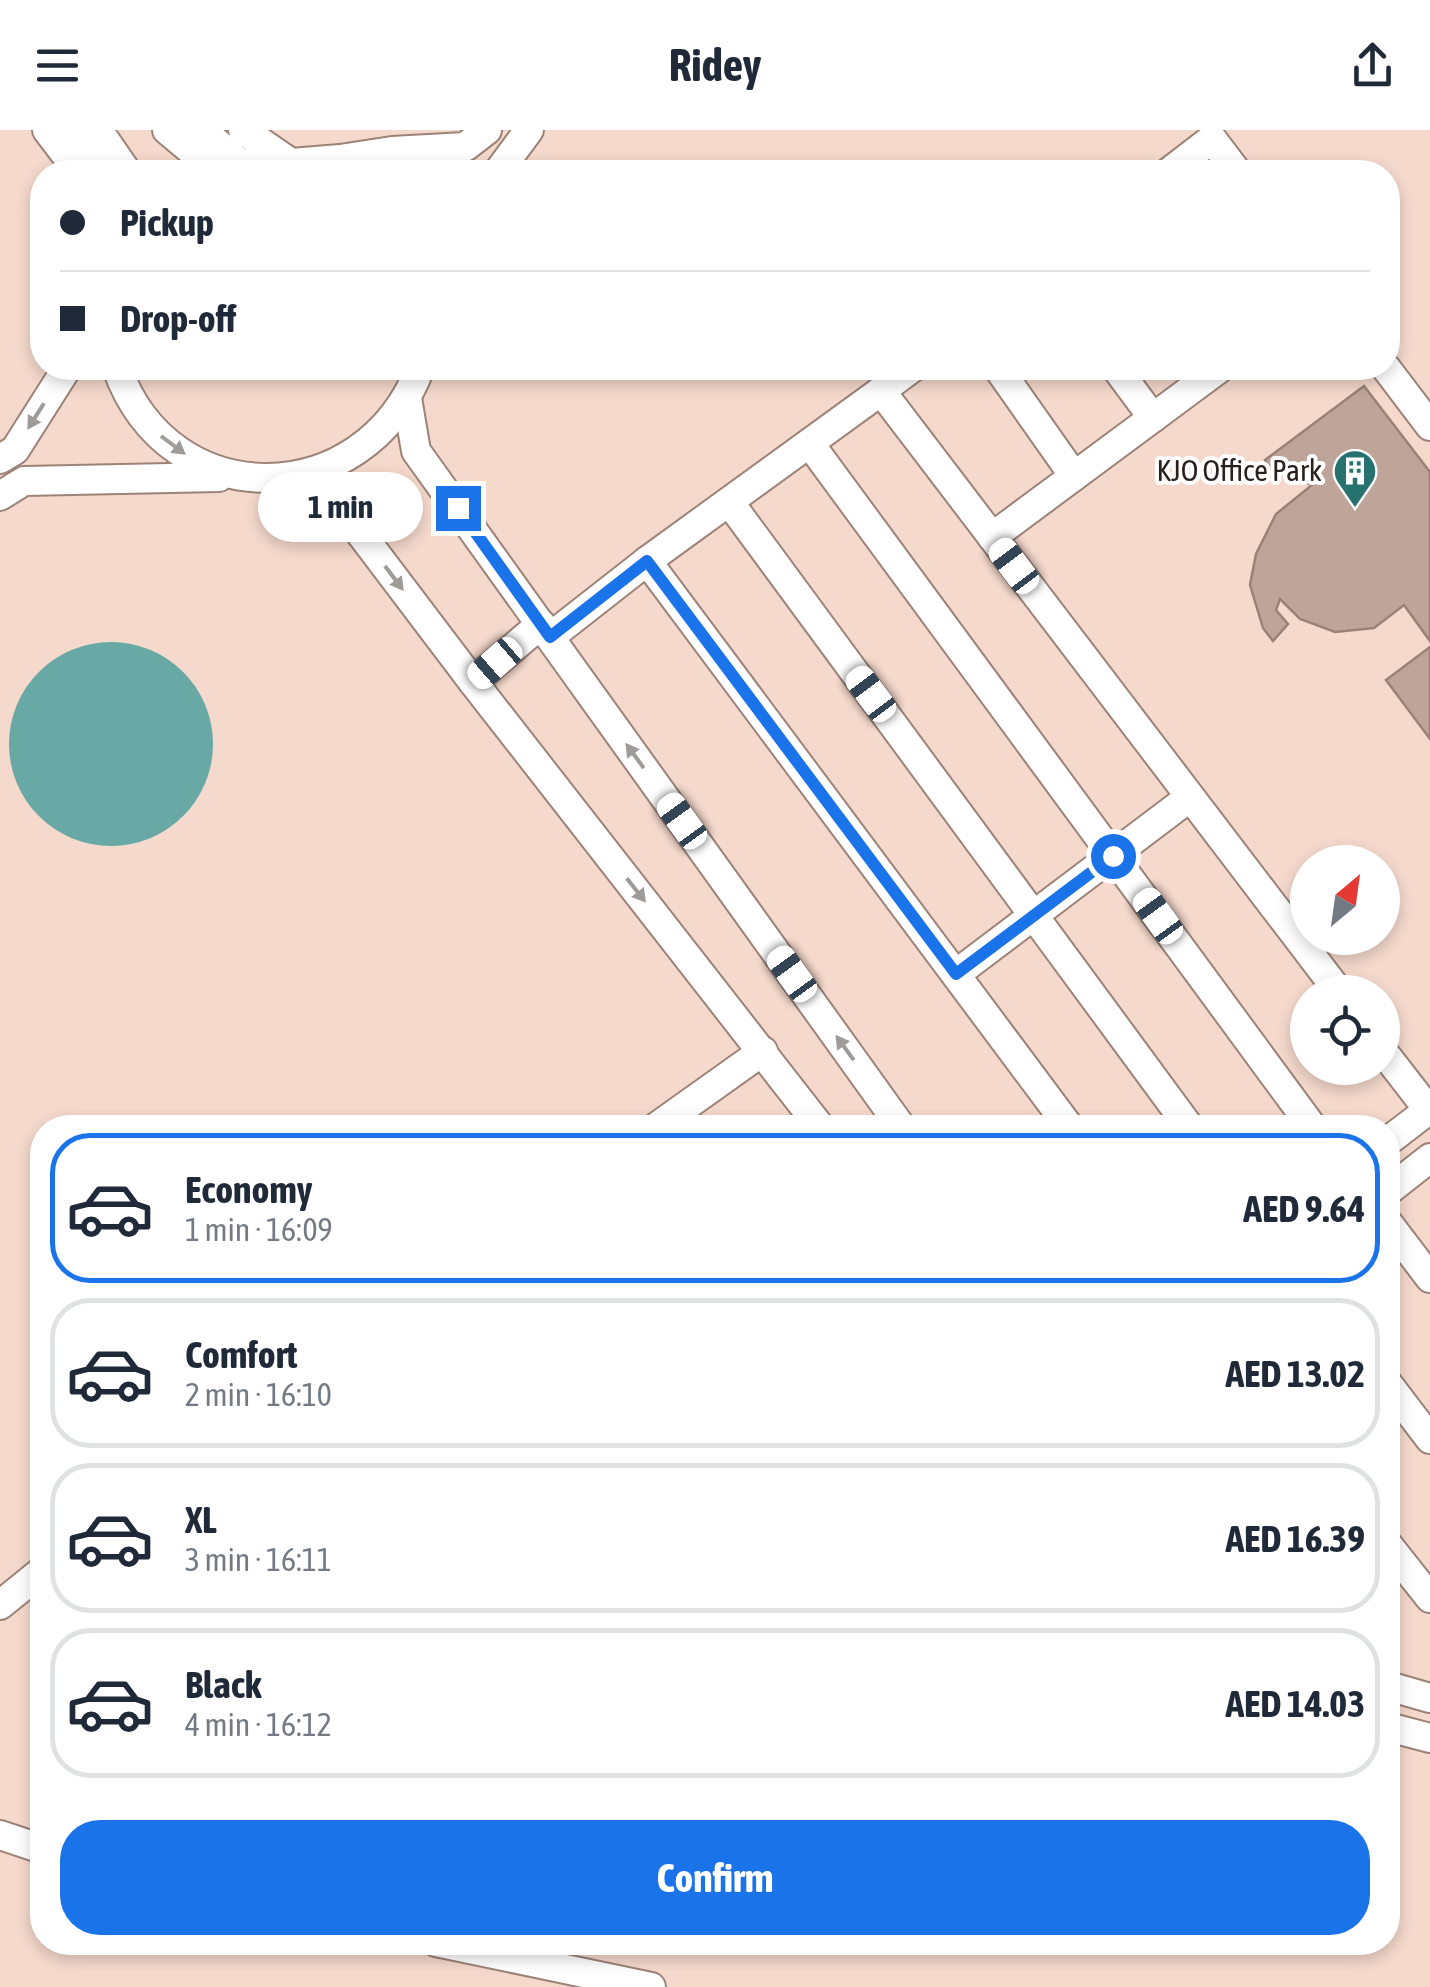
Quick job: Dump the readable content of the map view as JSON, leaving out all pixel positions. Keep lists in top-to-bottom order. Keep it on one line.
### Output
{"places":{"building":["KJO Office Park"]},"north":"top right","page":{"header":"Ridey","banner":["Pickup","Drop-off"],"bubble":"1 min","list":[{"name":"Economy","note":"1 min · 16:09","value":"AED 9.64"},{"name":"Comfort","note":"2 min · 16:10","value":"AED 13.02"},{"name":"XL","note":"3 min · 16:11","value":"AED 16.39"},{"name":"Black","note":"4 min · 16:12","value":"AED 14.03"}],"buttons":"Confirm"}}
